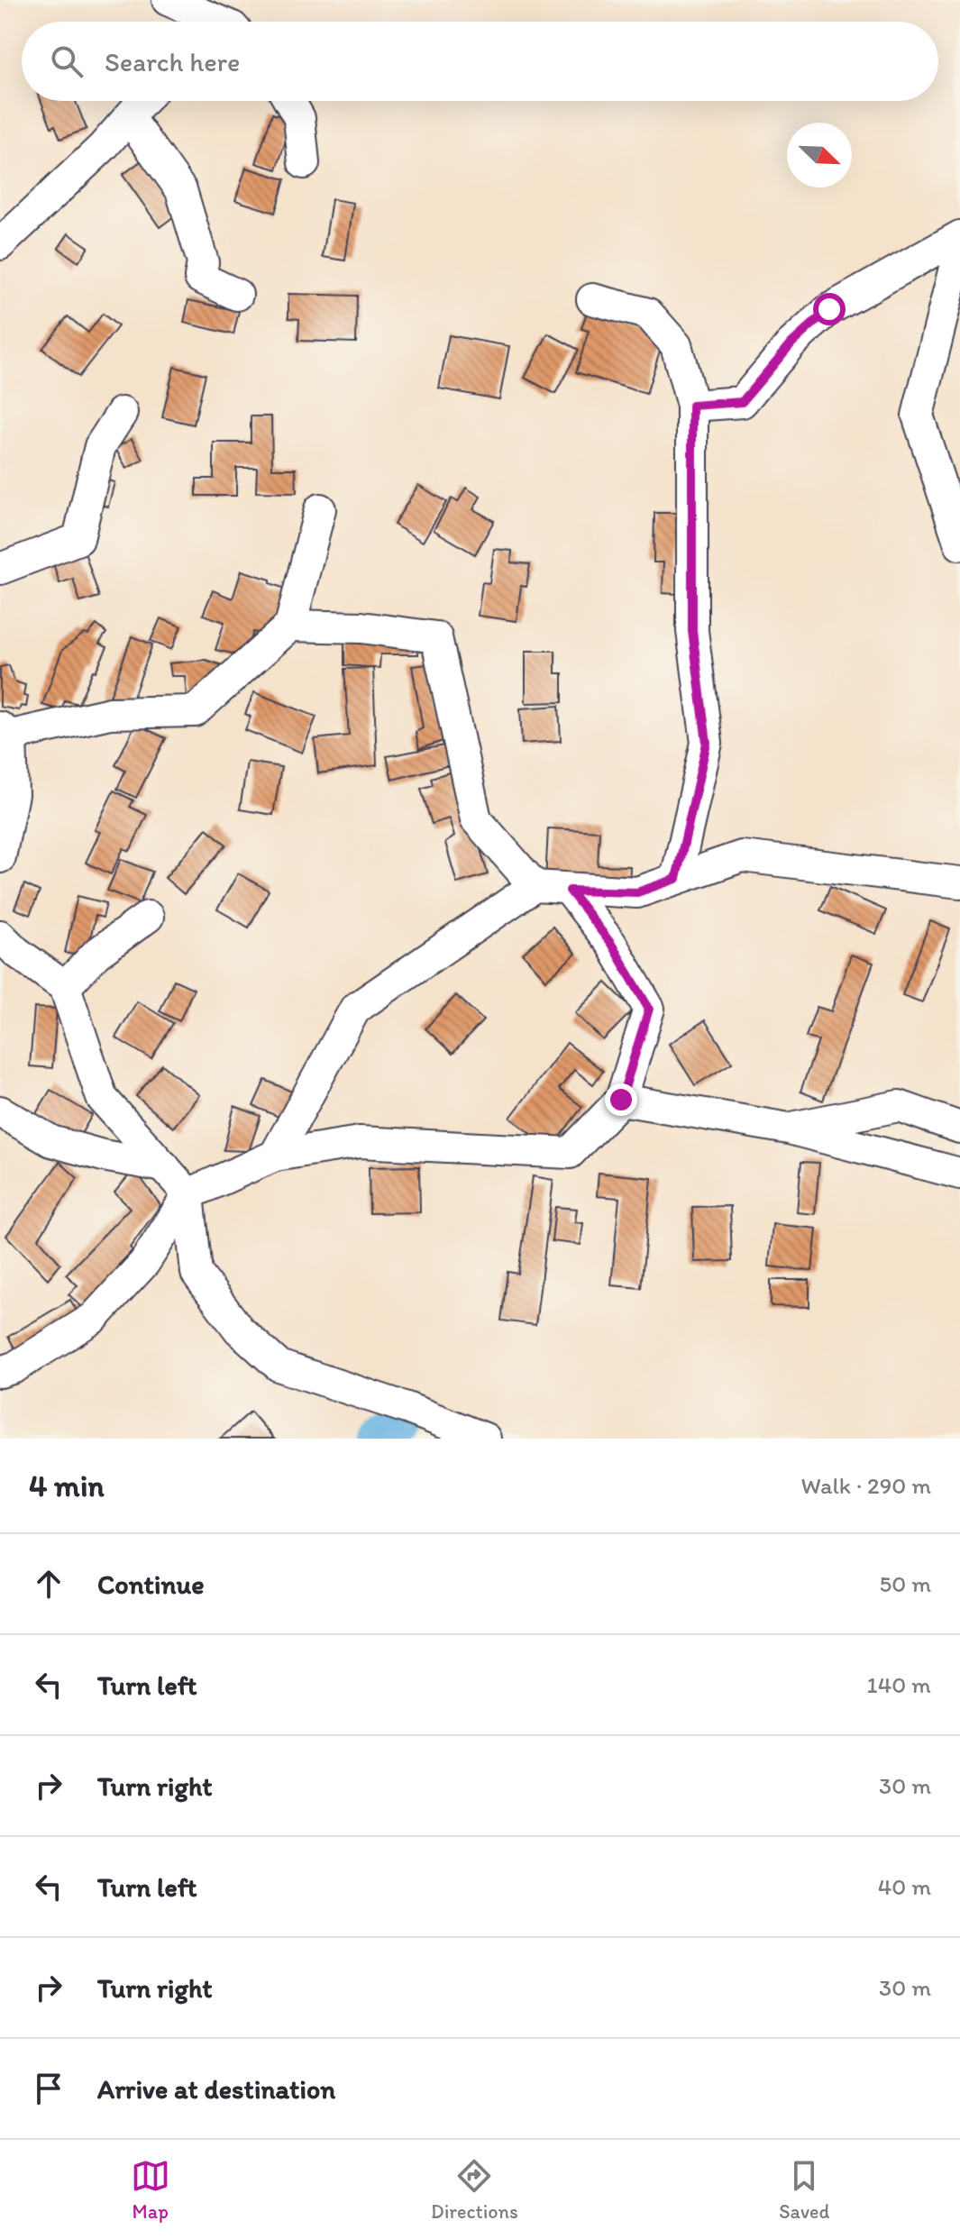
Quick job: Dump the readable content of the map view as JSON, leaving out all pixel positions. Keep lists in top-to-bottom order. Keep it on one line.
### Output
{"north":"bottom right","page":{"search":"Search here","heading":["4 min","Walk · 290 m"],"list":[["Continue","50 m"],["Turn left","140 m"],["Turn right","30 m"],["Turn left","40 m"],["Turn right","30 m"],"Arrive at destination"],"nav":["Map","Directions","Saved"]}}
